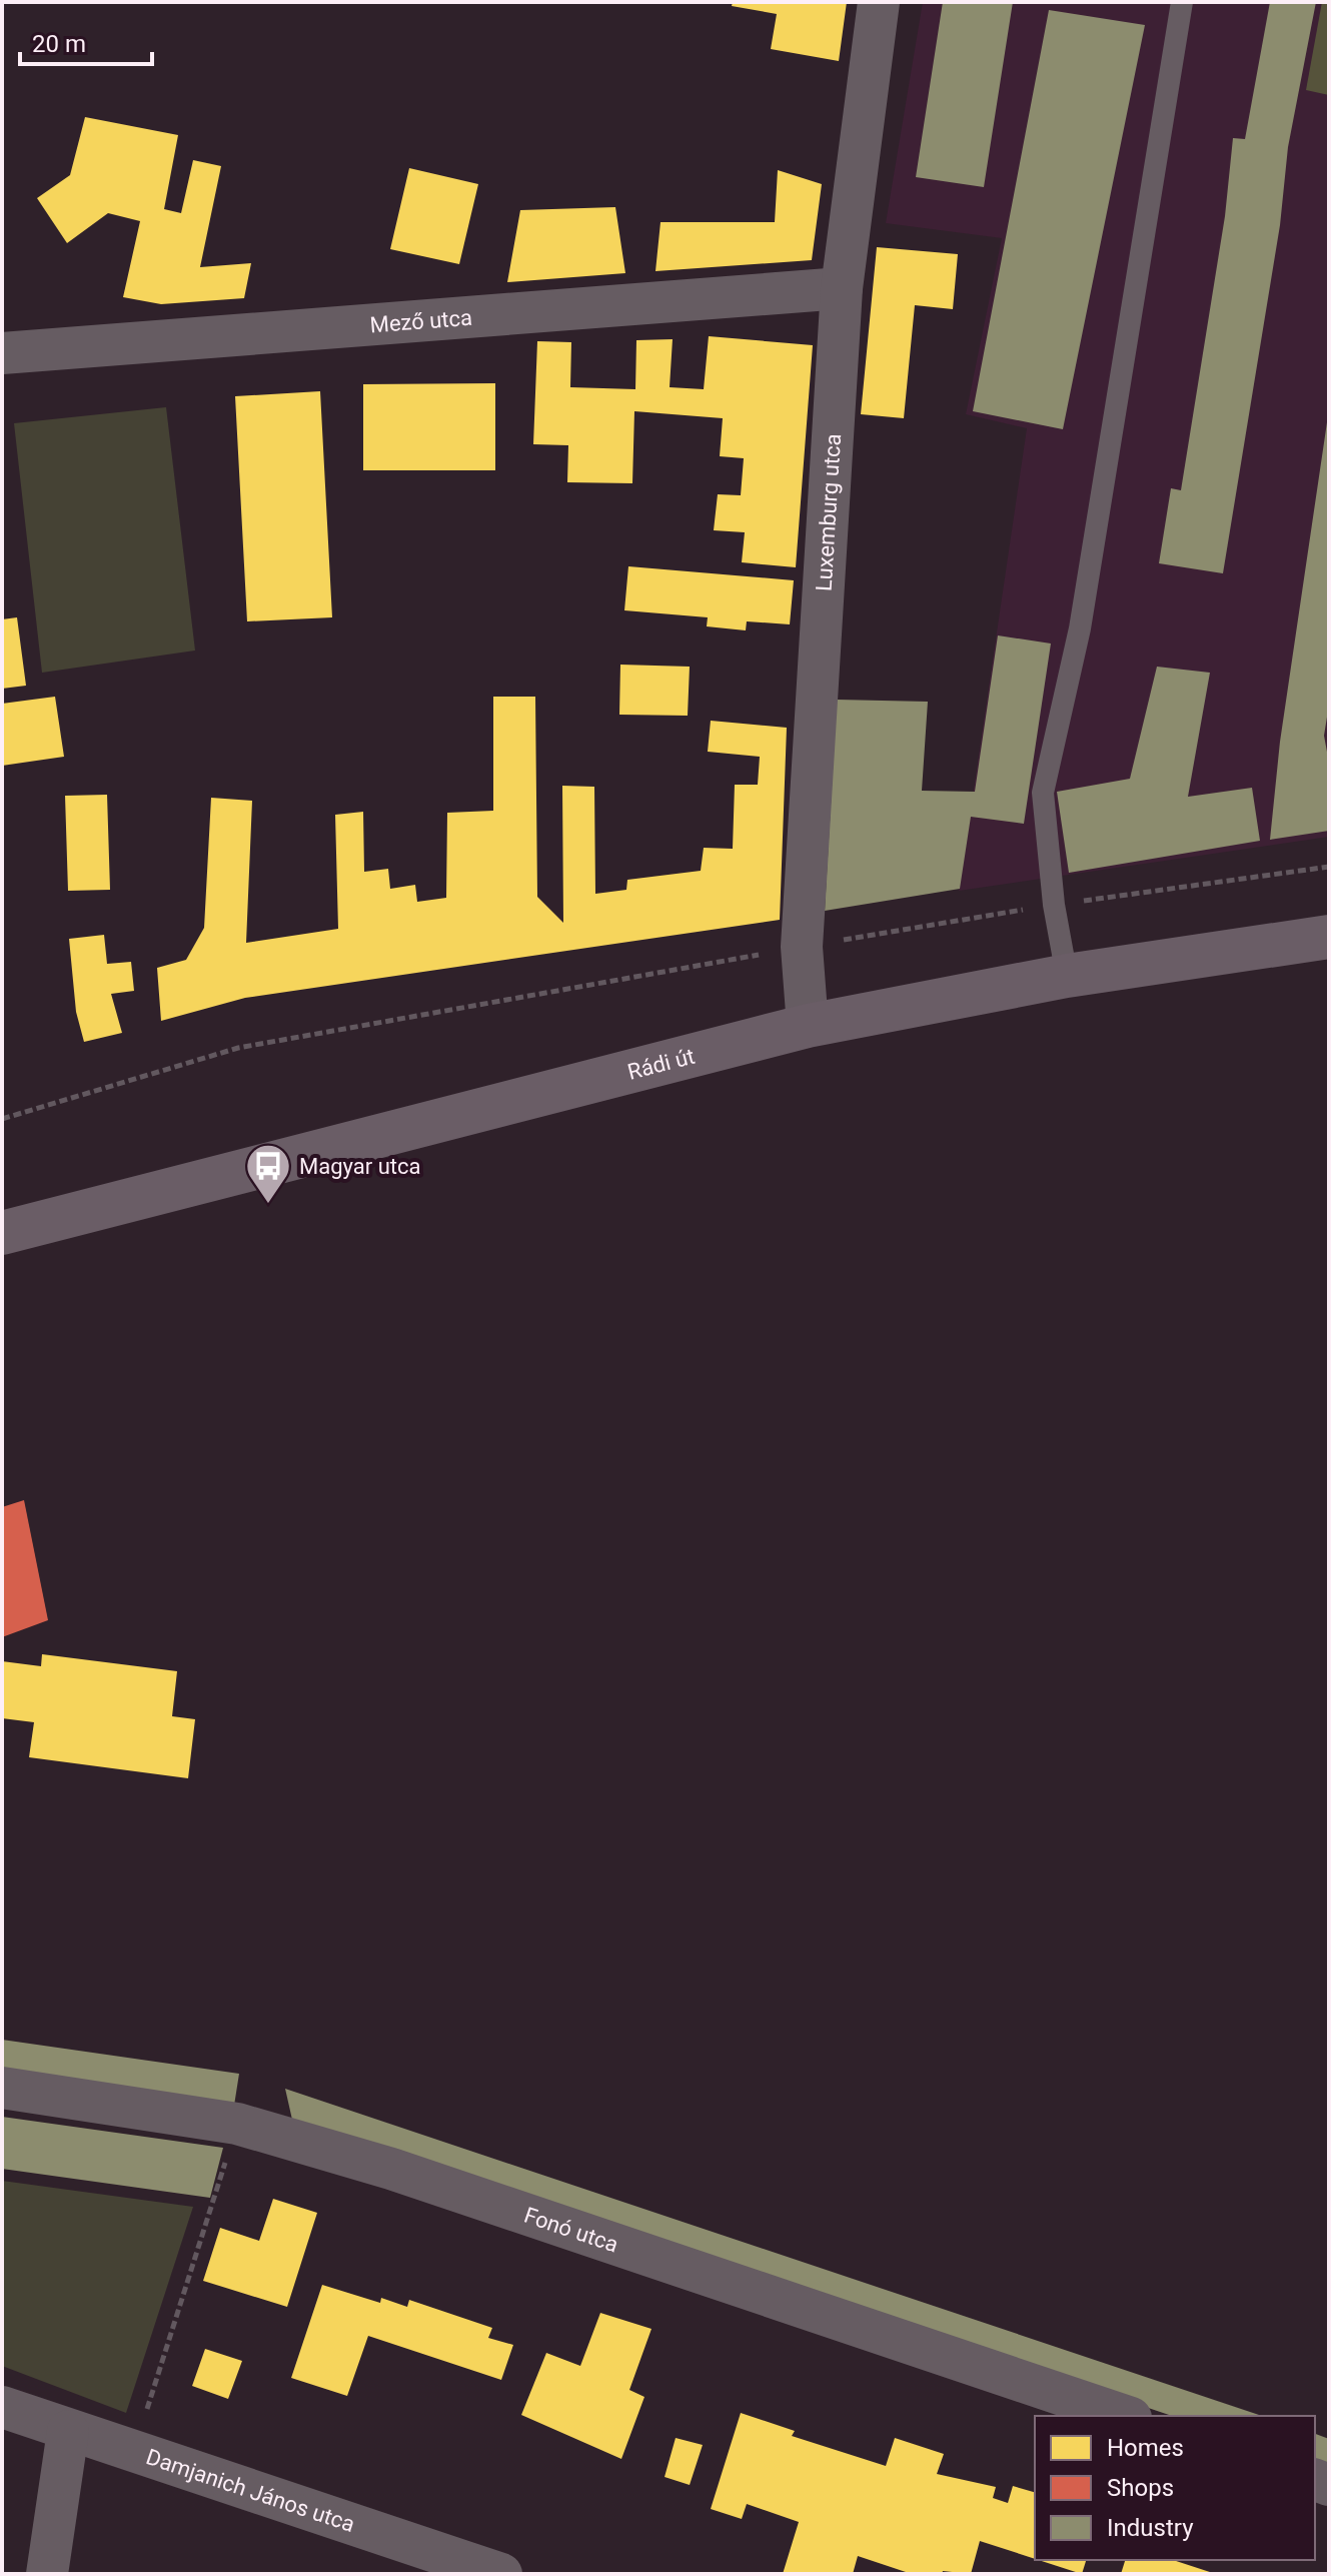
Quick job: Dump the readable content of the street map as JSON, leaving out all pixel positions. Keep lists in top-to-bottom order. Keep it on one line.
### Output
{"streets":{"street":["Mező utca","Luxemburg utca","Rádi út","Fonó utca","Damjanich János utca"]},"crossings":[["Mező utca","Luxemburg utca"],["Luxemburg utca","Rádi út"]],"places":{"bus stop":["Magyar utca"]},"legend":["Homes","Shops","Industry"],"scale_bar":"20 m"}
